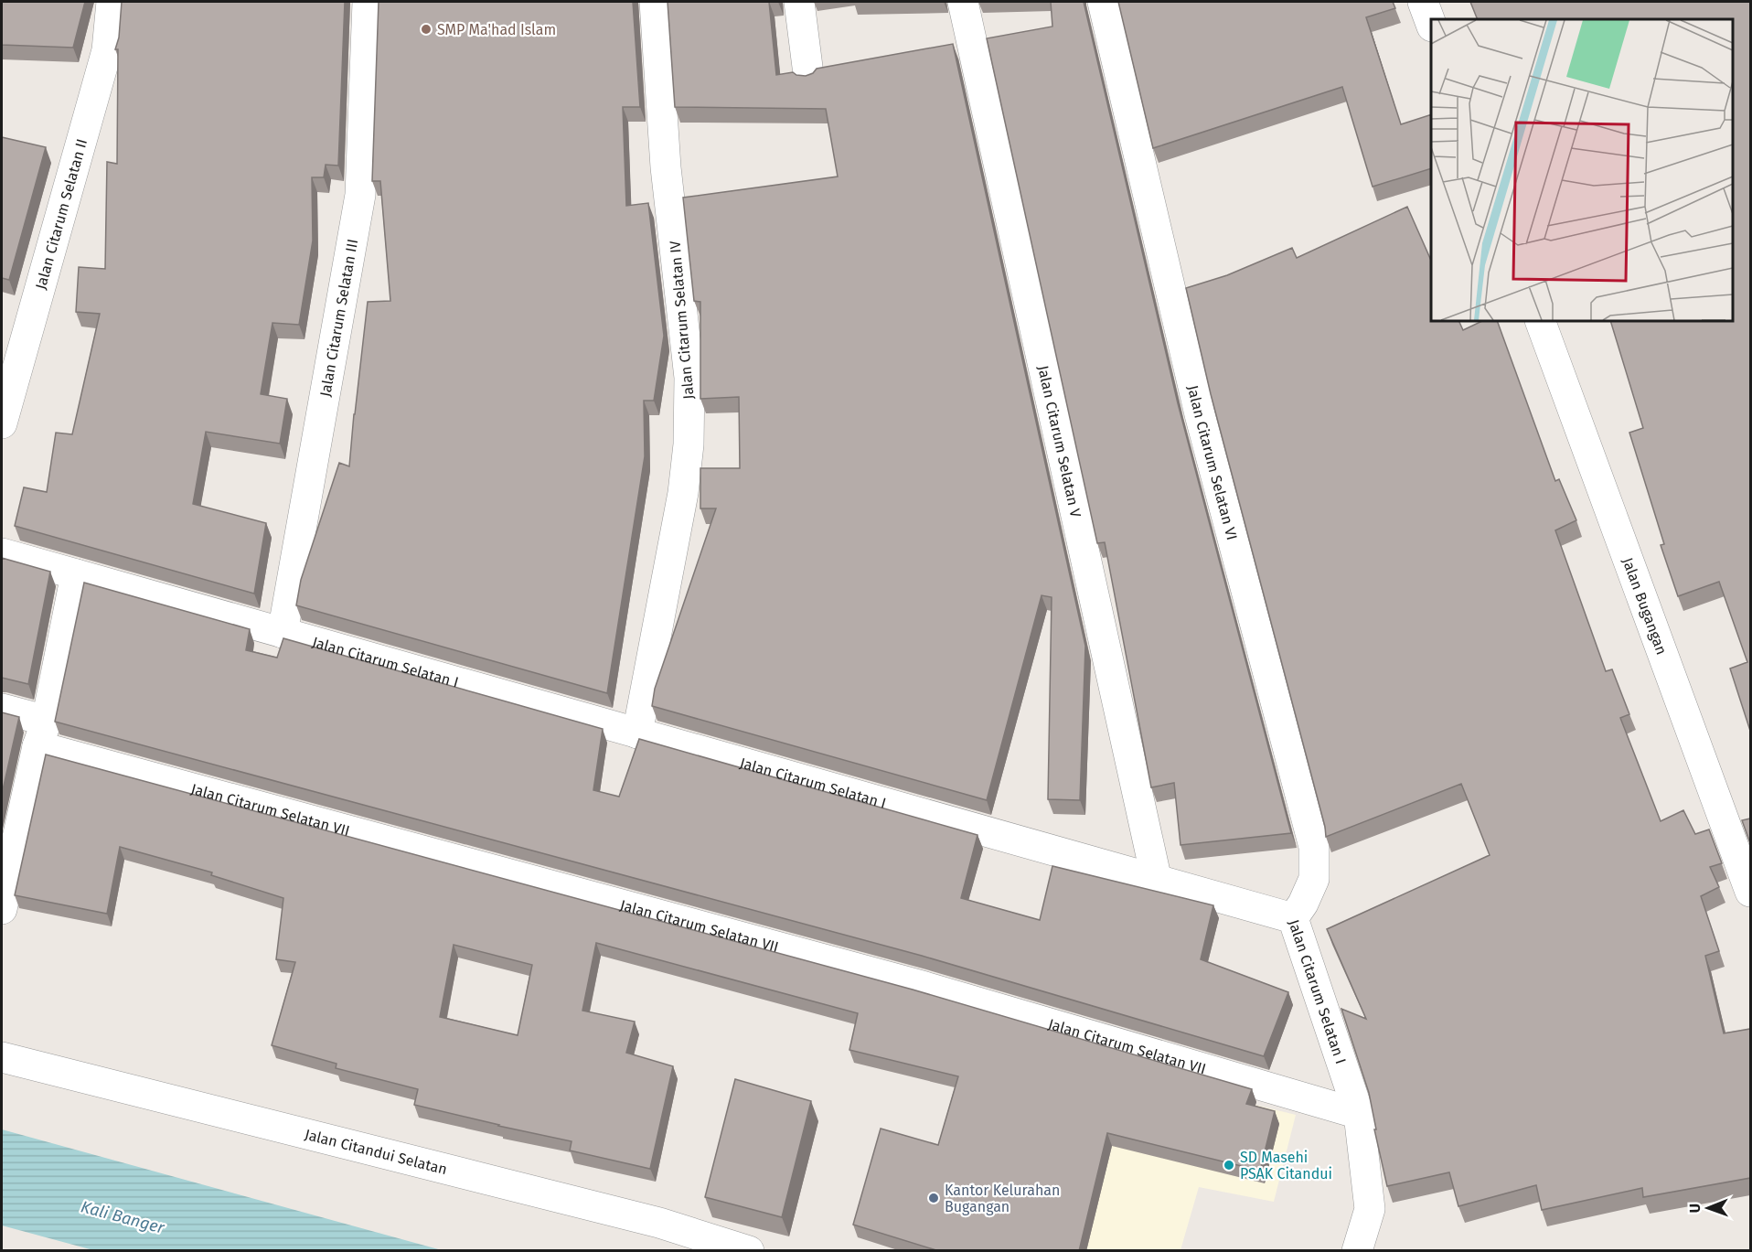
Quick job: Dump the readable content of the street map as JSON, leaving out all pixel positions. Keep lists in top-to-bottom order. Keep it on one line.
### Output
{"streets":{"street":["Jalan Citarum Selatan II","Jalan Citarum Selatan III","Jalan Citarum Selatan IV","Jalan Citarum Selatan V","Jalan Citarum Selatan VI","Jalan Bugangan","Jalan Citarum Selatan I","Jalan Citarum Selatan VII","Jalan Citandui Selatan"]},"crossings":[["Jalan Citarum Selatan III","Jalan Citarum Selatan I"],["Jalan Citarum Selatan IV","Jalan Citarum Selatan I"],["Jalan Citarum Selatan V","Jalan Citarum Selatan I"],["Jalan Citarum Selatan VI","Jalan Citarum Selatan I"],["Jalan Citarum Selatan I","Jalan Citarum Selatan VII"]],"water":["Kali Banger"],"places":["SMP Ma'had Islam","SD Masehi PSAK Citandui","Kantor Kelurahan Bugangan"],"north":"left"}
